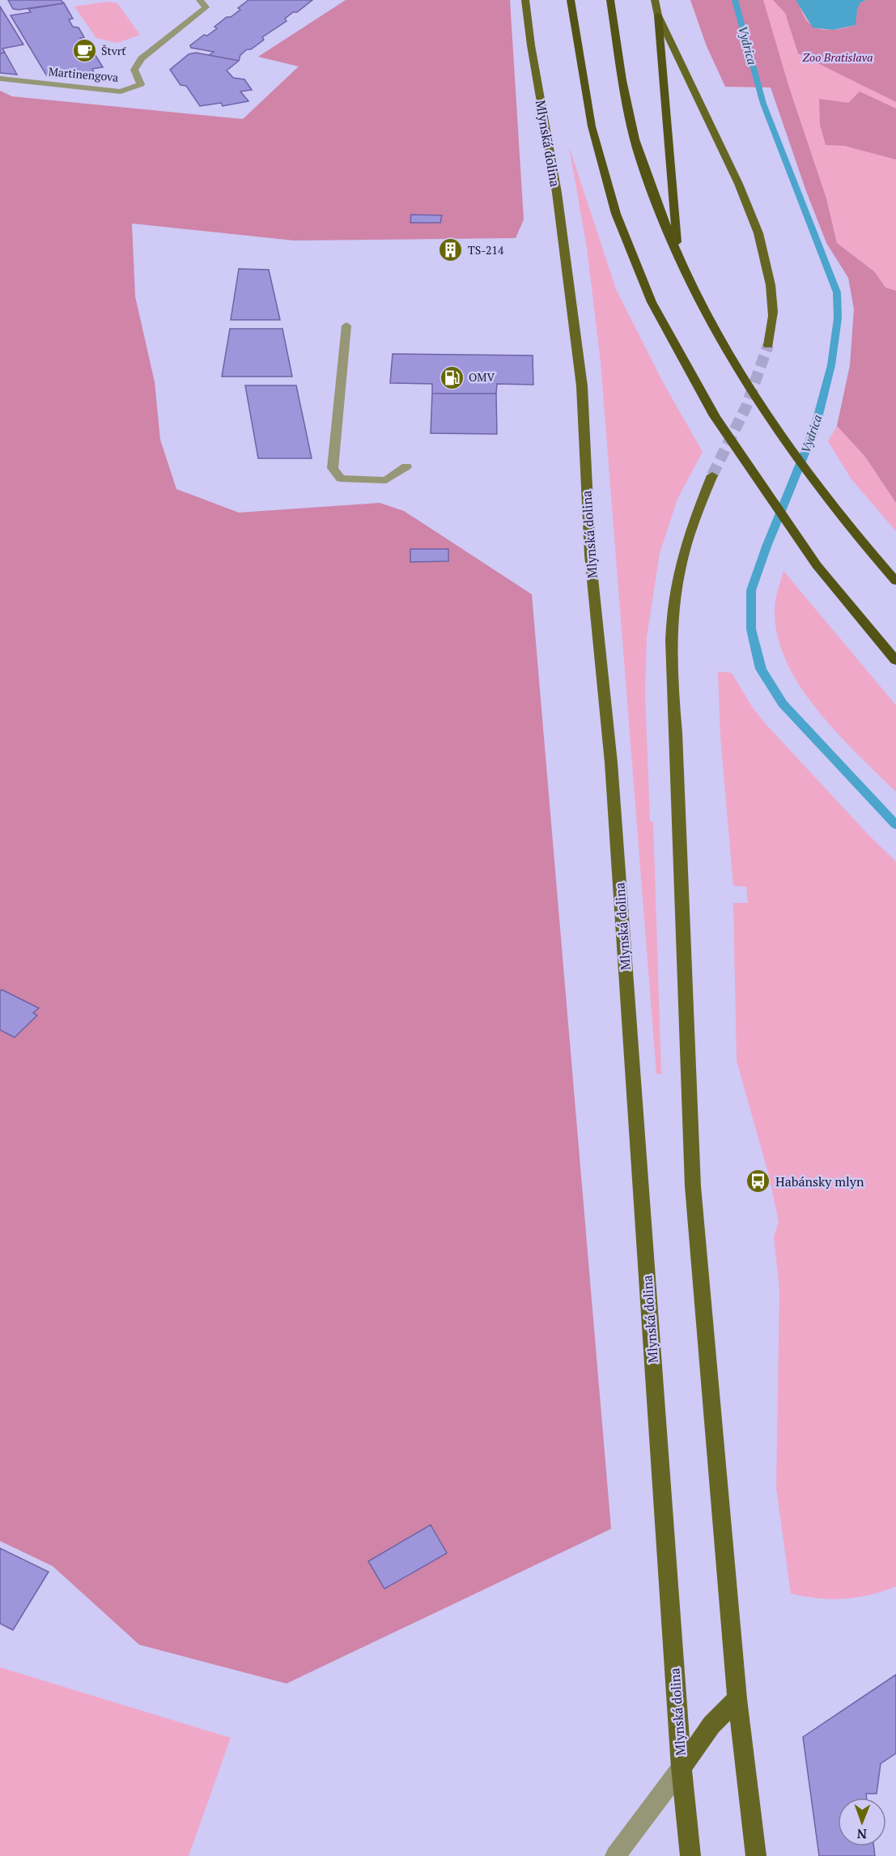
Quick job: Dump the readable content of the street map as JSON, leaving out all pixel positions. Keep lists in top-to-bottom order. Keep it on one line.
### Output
{"streets":{"main road":["Mlynská dolina"],"street":["Martinengova"]},"water":["Vydrica"],"parks":["Zoo Bratislava"],"places":{"cafe":["Štvrť"],"building":["TS-214"],"fuel station":["OMV"],"bus stop":["Habánsky mlyn"]},"north":"bottom"}
